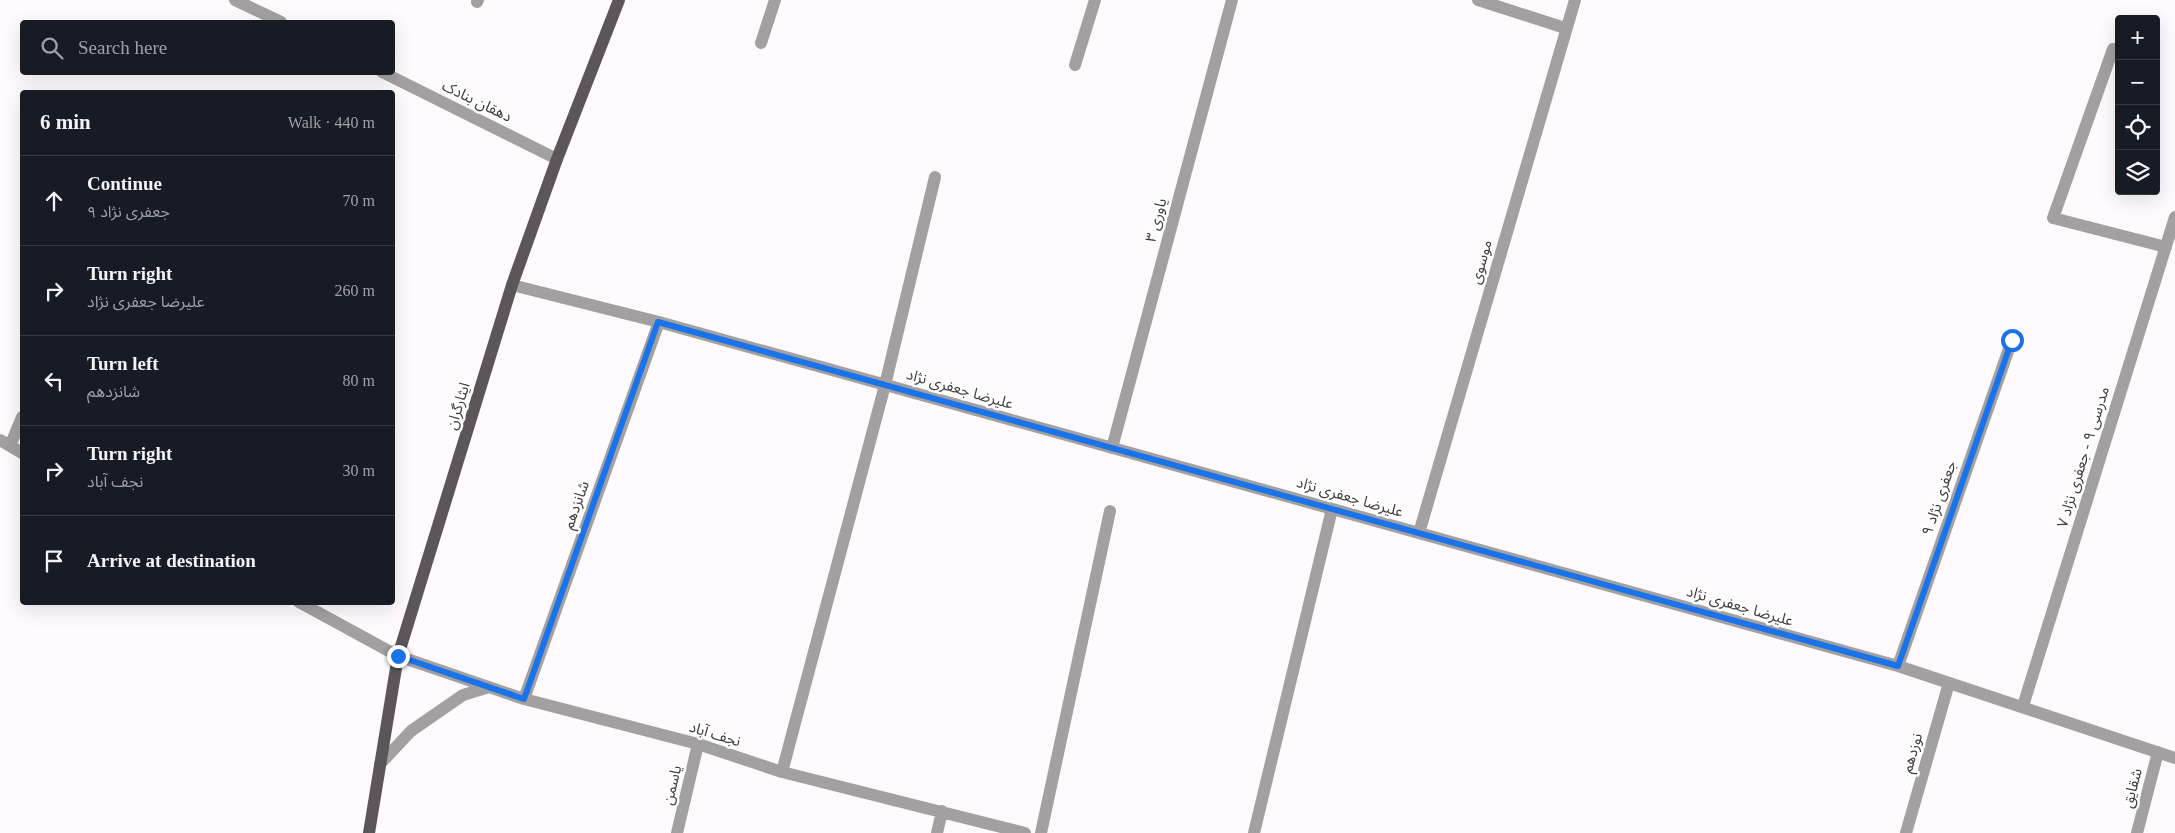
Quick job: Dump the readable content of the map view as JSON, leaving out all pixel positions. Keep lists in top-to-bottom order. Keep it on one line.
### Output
{"streets":{"main road":["ایثارگران"],"street":["دهقان بنادک","یاوری ۳","موسوی","علیرضا جعفری نژاد","مدرسی ۹ - جعفری نژاد ۷","جعفری نژاد ۹","شانزدهم","نجف آباد","نوزدهم","یاسمن","شقایق"]},"crossings":[["دهقان بنادک","ایثارگران"],["یاوری ۳","علیرضا جعفری نژاد"],["موسوی","علیرضا جعفری نژاد"],["علیرضا جعفری نژاد","ایثارگران"],["علیرضا جعفری نژاد","مدرسی ۹ - جعفری نژاد ۷"],["علیرضا جعفری نژاد","جعفری نژاد ۹"],["علیرضا جعفری نژاد","شانزدهم"],["علیرضا جعفری نژاد","نوزدهم"],["علیرضا جعفری نژاد","شقایق"],["ایثارگران","نجف آباد"],["شانزدهم","نجف آباد"],["نجف آباد","یاسمن"]],"page":{"map_buttons":["+","−"],"search":"Search here","heading":["6 min","Walk · 440 m"],"list":[["Continue","جعفری نژاد ۹","70 m"],["Turn right","علیرضا جعفری نژاد","260 m"],["Turn left","شانزدهم","80 m"],["Turn right","نجف آباد","30 m"],"Arrive at destination"]}}
